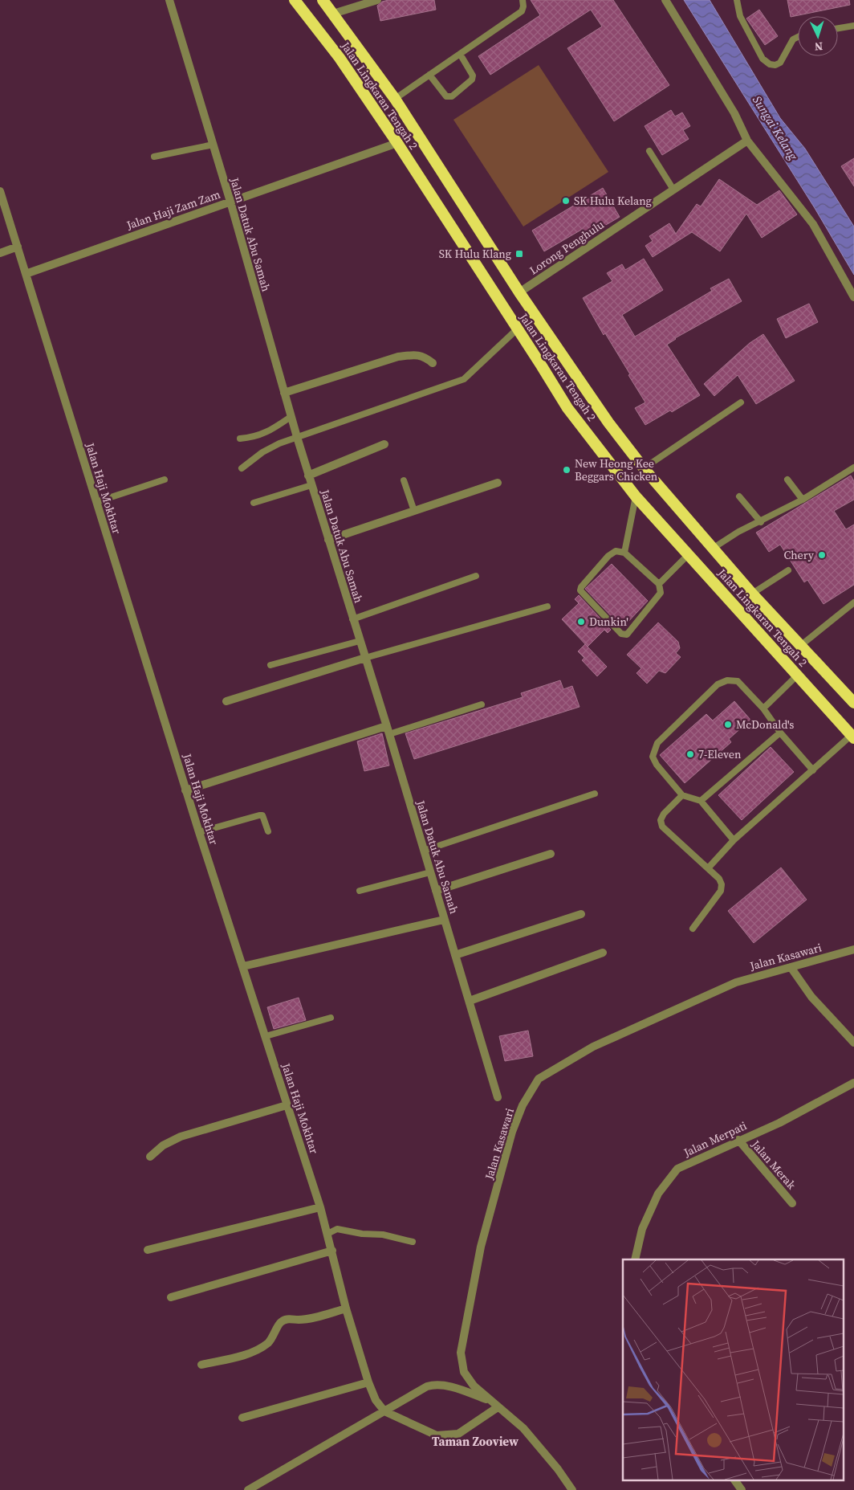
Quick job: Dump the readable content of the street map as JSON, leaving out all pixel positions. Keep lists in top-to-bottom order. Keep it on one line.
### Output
{"streets":{"highway":["Jalan Lingkaran Tengah 2"],"street":["Jalan Haji Zam Zam","Jalan Datuk Abu Samah","Lorong Penghulu","Jalan Haji Mokhtar","Jalan Kasawari","Jalan Merpati","Jalan Merak"]},"crossings":[["Jalan Lingkaran Tengah 2","Jalan Haji Zam Zam"],["Jalan Lingkaran Tengah 2","Lorong Penghulu"],["Jalan Haji Zam Zam","Jalan Datuk Abu Samah"],["Jalan Haji Zam Zam","Jalan Haji Mokhtar"],["Jalan Merpati","Jalan Merak"]],"districts":["Taman Zooview"],"water":["Sungai Kelang"],"places":{"other":["SK Hulu Kelang","New Heong Kee Beggars Chicken","Chery","Dunkin'","McDonald's","7-Eleven"],"transit":["SK Hulu Klang"]},"north":"bottom"}
